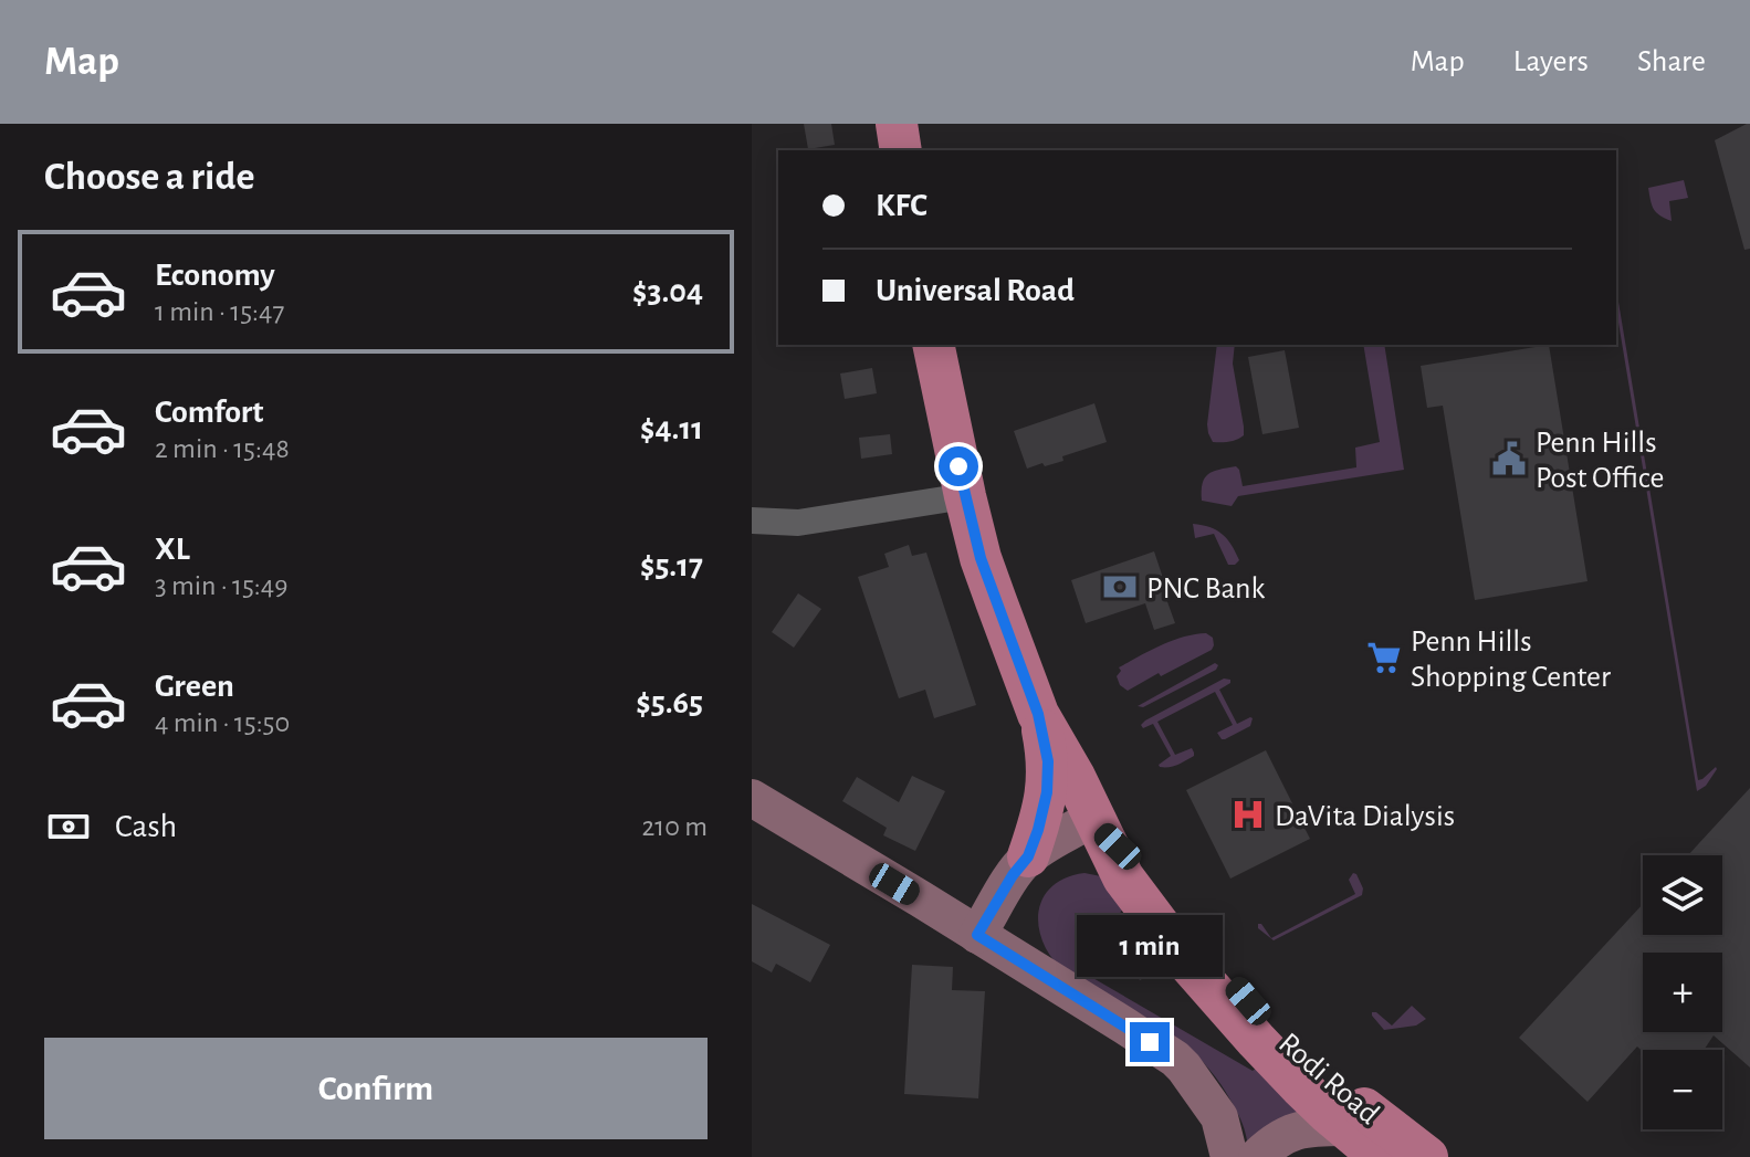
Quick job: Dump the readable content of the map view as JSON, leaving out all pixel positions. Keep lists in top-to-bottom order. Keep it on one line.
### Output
{"streets":{"main road":["Rodi Road"]},"places":{"public building":["Penn Hills Post Office"],"bank":["PNC Bank"],"supermarket":["Penn Hills Shopping Center"],"hospital":["DaVita Dialysis"]},"page":{"header":"Map","nav":["Map","Layers","Share"],"heading":"Choose a ride","banner":["KFC","Universal Road"],"list":[{"name":"Economy","note":"1 min · 15:47","value":"$3.04"},{"name":"Comfort","note":"2 min · 15:48","value":"$4.11"},{"name":"XL","note":"3 min · 15:49","value":"$5.17"},{"name":"Green","note":"4 min · 15:50","value":"$5.65"}],"pay":["Cash","210 m"],"map_buttons":["+","−"],"bubble":"1 min","buttons":"Confirm"}}
